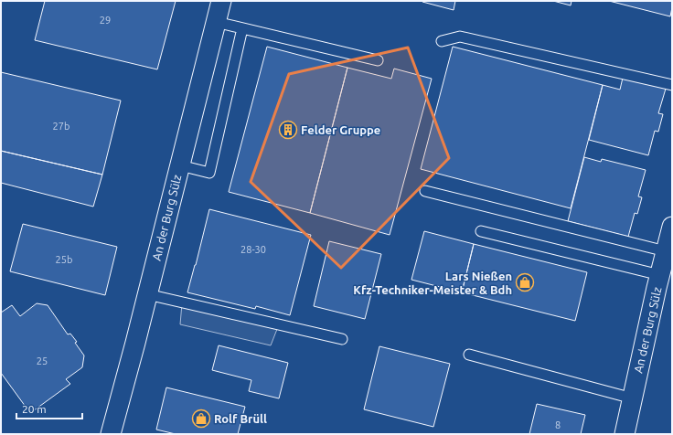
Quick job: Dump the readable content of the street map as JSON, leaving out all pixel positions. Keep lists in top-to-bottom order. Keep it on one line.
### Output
{"streets":{"street":["An der Burg Sülz"]},"places":{"building":["Felder Gruppe"],"shop":["Lars Nießen Kfz-Techniker-Meister & Bdh","Rolf Brüll"]},"house_numbers":["29","27b","28-30","25b","25","8"],"scale_bar":"20 m"}
